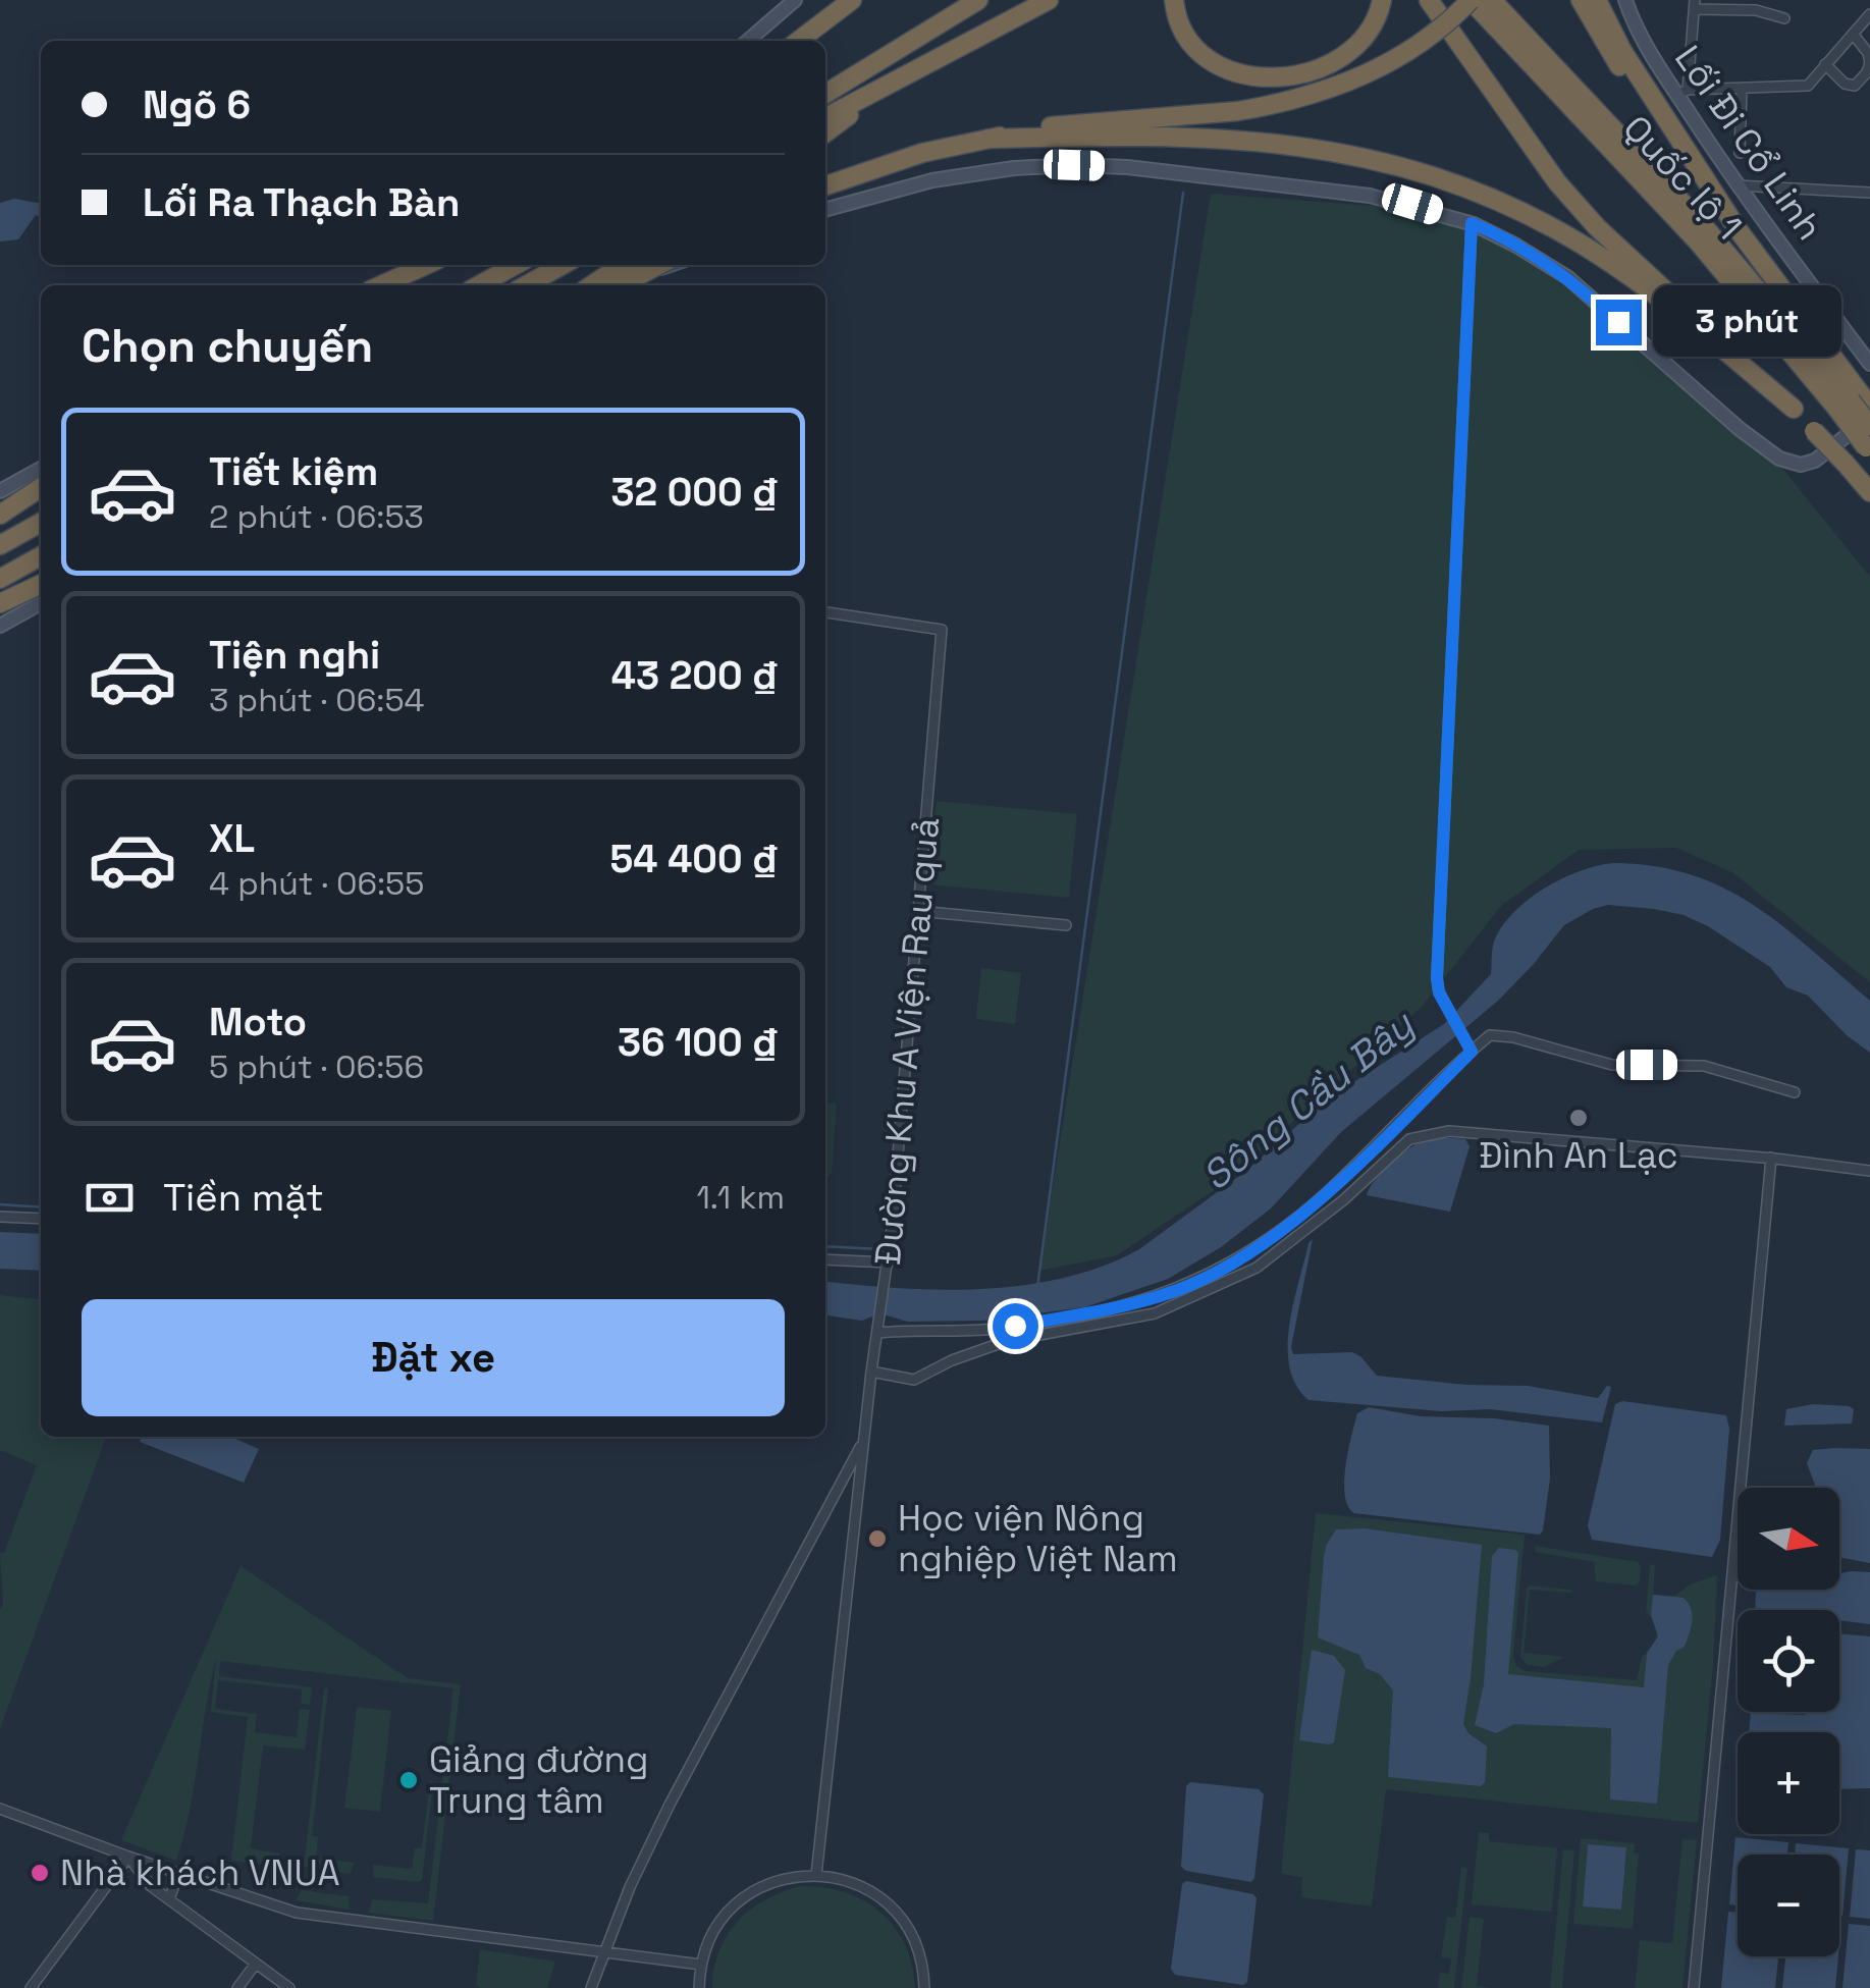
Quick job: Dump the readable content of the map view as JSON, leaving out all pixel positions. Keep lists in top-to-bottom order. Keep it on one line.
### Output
{"streets":{"highway":["Quốc lộ 1"],"main road":["Lối Đi Cổ Linh"],"street":["Đường Khu A Viện Rau quả"]},"water":["Sông Cầu Bây"],"places":["Đình An Lạc","Học viện Nông nghiệp Việt Nam","Giảng đường Trung tâm","Nhà khách VNUA"],"north":"right","page":{"banner":["Ngõ 6","Lối Ra Thạch Bàn"],"bubble":"3 phút","heading":"Chọn chuyến","list":[{"name":"Tiết kiệm","note":"2 phút · 06:53","value":"32 000 ₫"},{"name":"Tiện nghi","note":"3 phút · 06:54","value":"43 200 ₫"},{"name":"XL","note":"4 phút · 06:55","value":"54 400 ₫"},{"name":"Moto","note":"5 phút · 06:56","value":"36 100 ₫"}],"pay":["Tiền mặt","1.1 km"],"buttons":"Đặt xe","map_buttons":["+","−"]}}
